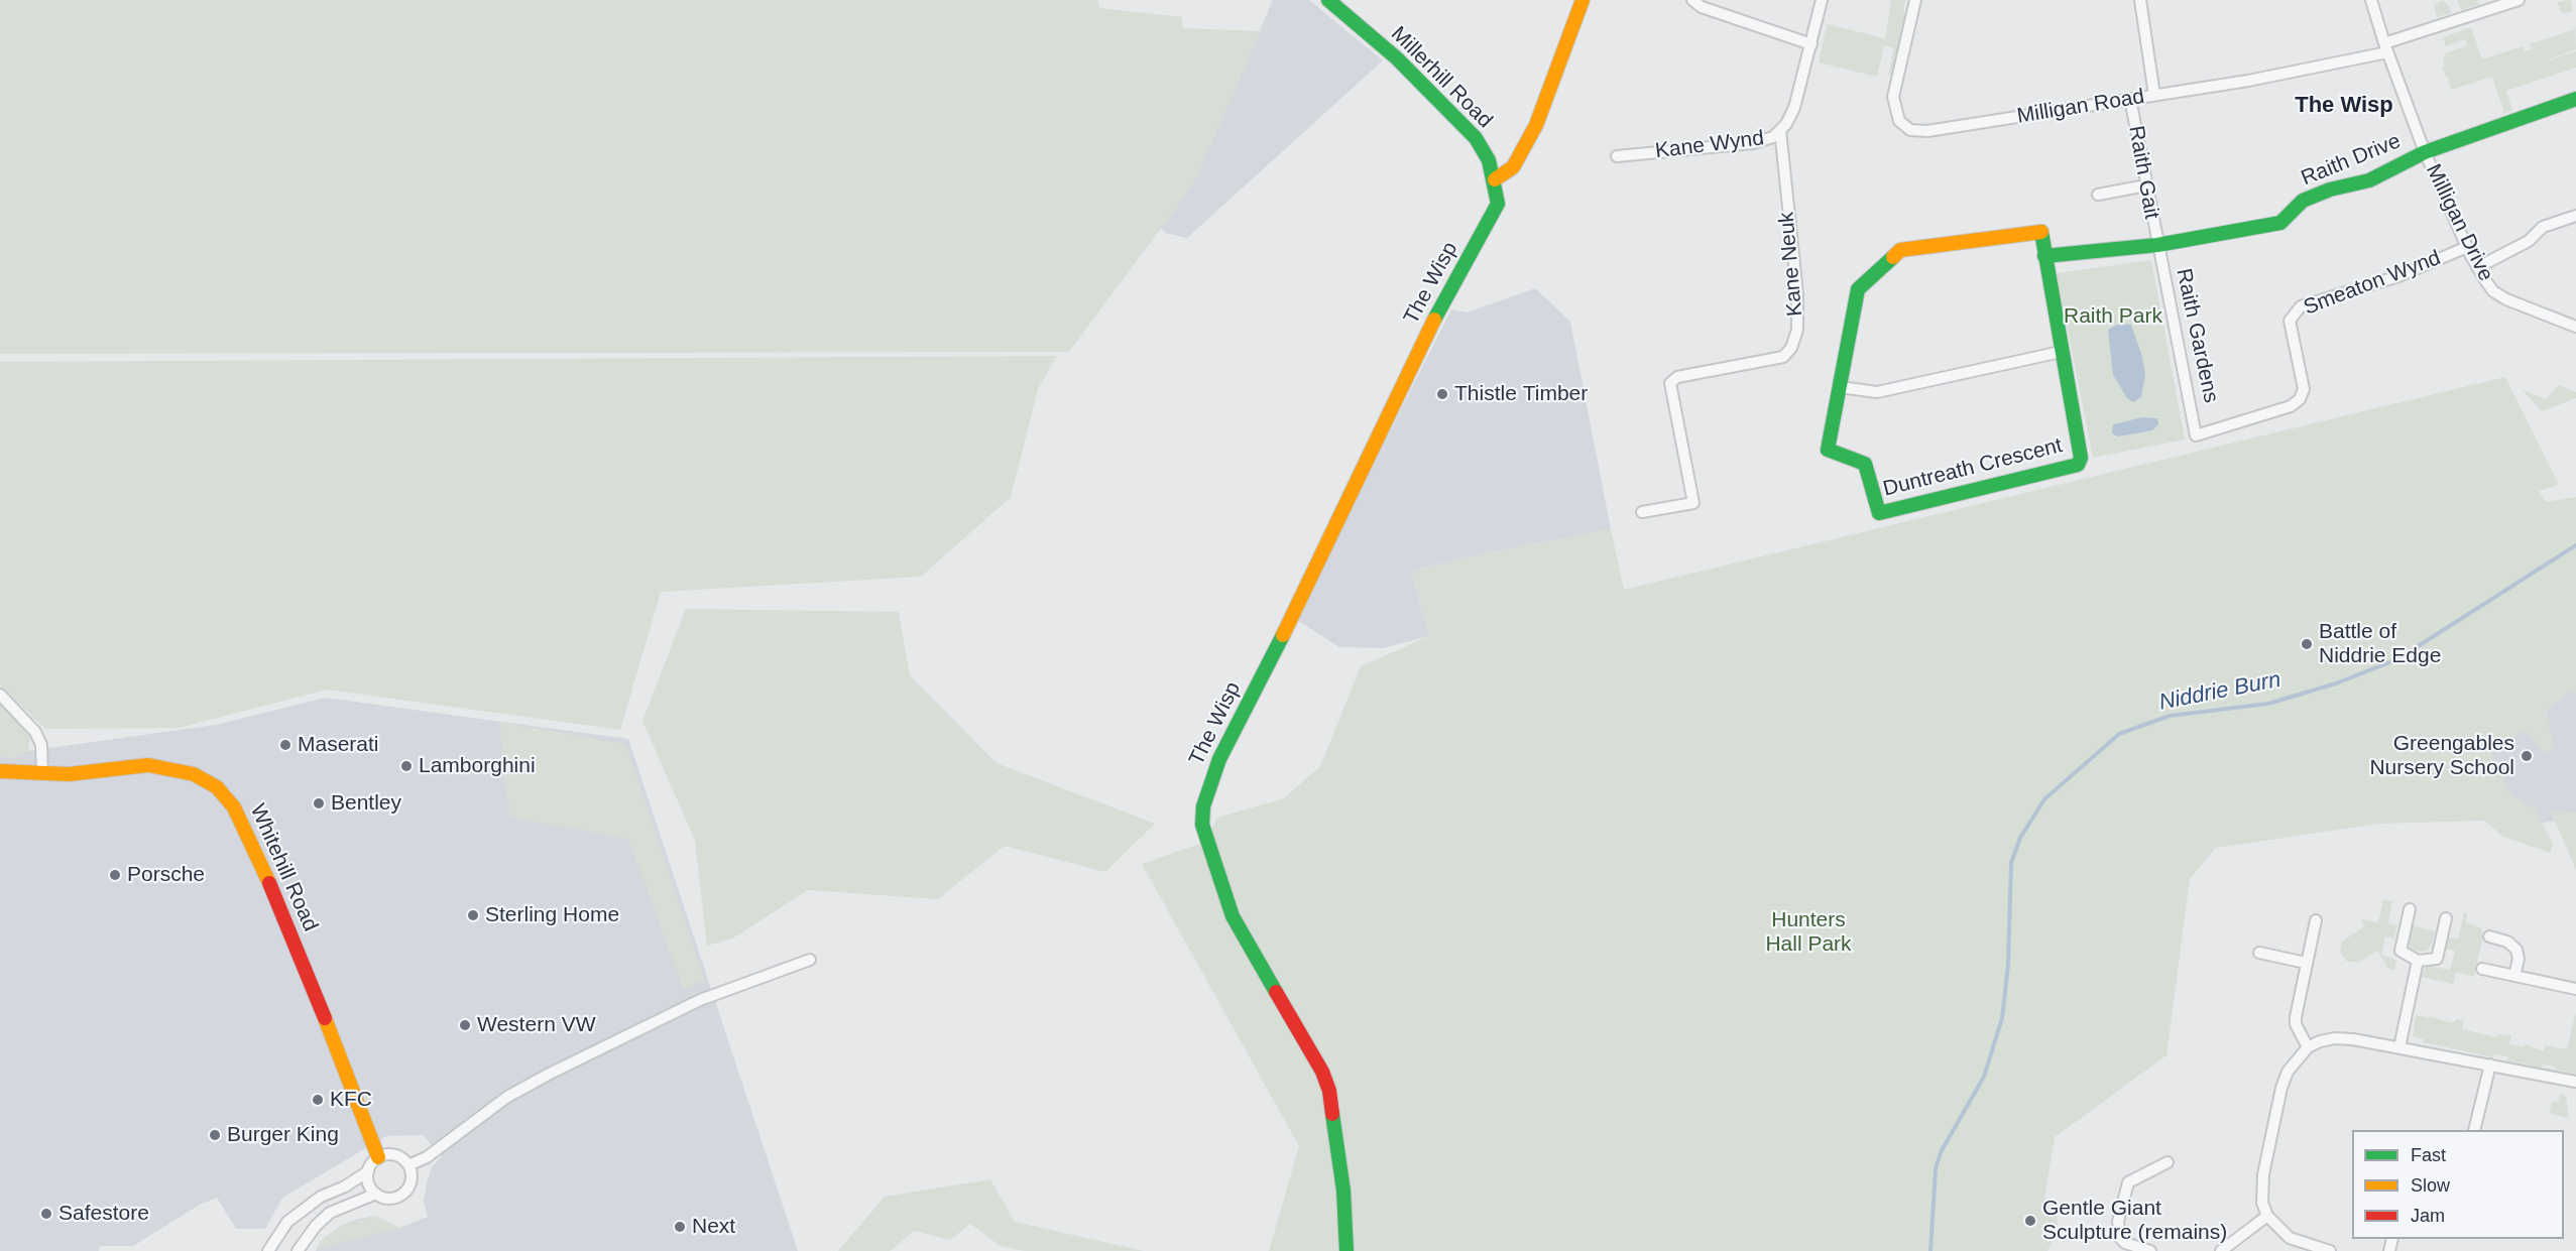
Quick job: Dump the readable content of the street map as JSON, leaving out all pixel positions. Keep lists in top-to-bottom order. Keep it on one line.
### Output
{"streets":{"street":["Millerhill Road","Milligan Road","Kane Wynd","Raith Drive","Raith Gait","Milligan Drive","Kane Neuk","The Wisp","Smeaton Wynd","Raith Gardens","Duntreath Crescent","Whitehill Road"]},"crossings":[["Millerhill Road","The Wisp"],["Milligan Road","Raith Gait"],["Milligan Road","Milligan Drive"],["Kane Wynd","Kane Neuk"],["Raith Drive","Raith Gait"],["Raith Drive","Milligan Drive"],["Raith Drive","Raith Gardens"],["Raith Drive","Duntreath Crescent"],["Raith Gait","Raith Gardens"],["Milligan Drive","Smeaton Wynd"],["Smeaton Wynd","Raith Gardens"]],"districts":["The Wisp"],"water":["Niddrie Burn"],"parks":["Raith Park","Hunters Hall Park"],"places":["Thistle Timber","Battle of Niddrie Edge","Maserati","Greengables Nursery School","Lamborghini","Bentley","Porsche","Sterling Home","Western VW","KFC","Burger King","Safestore","Gentle Giant Sculpture (remains)","Next"],"legend":["Fast","Slow","Jam"]}
